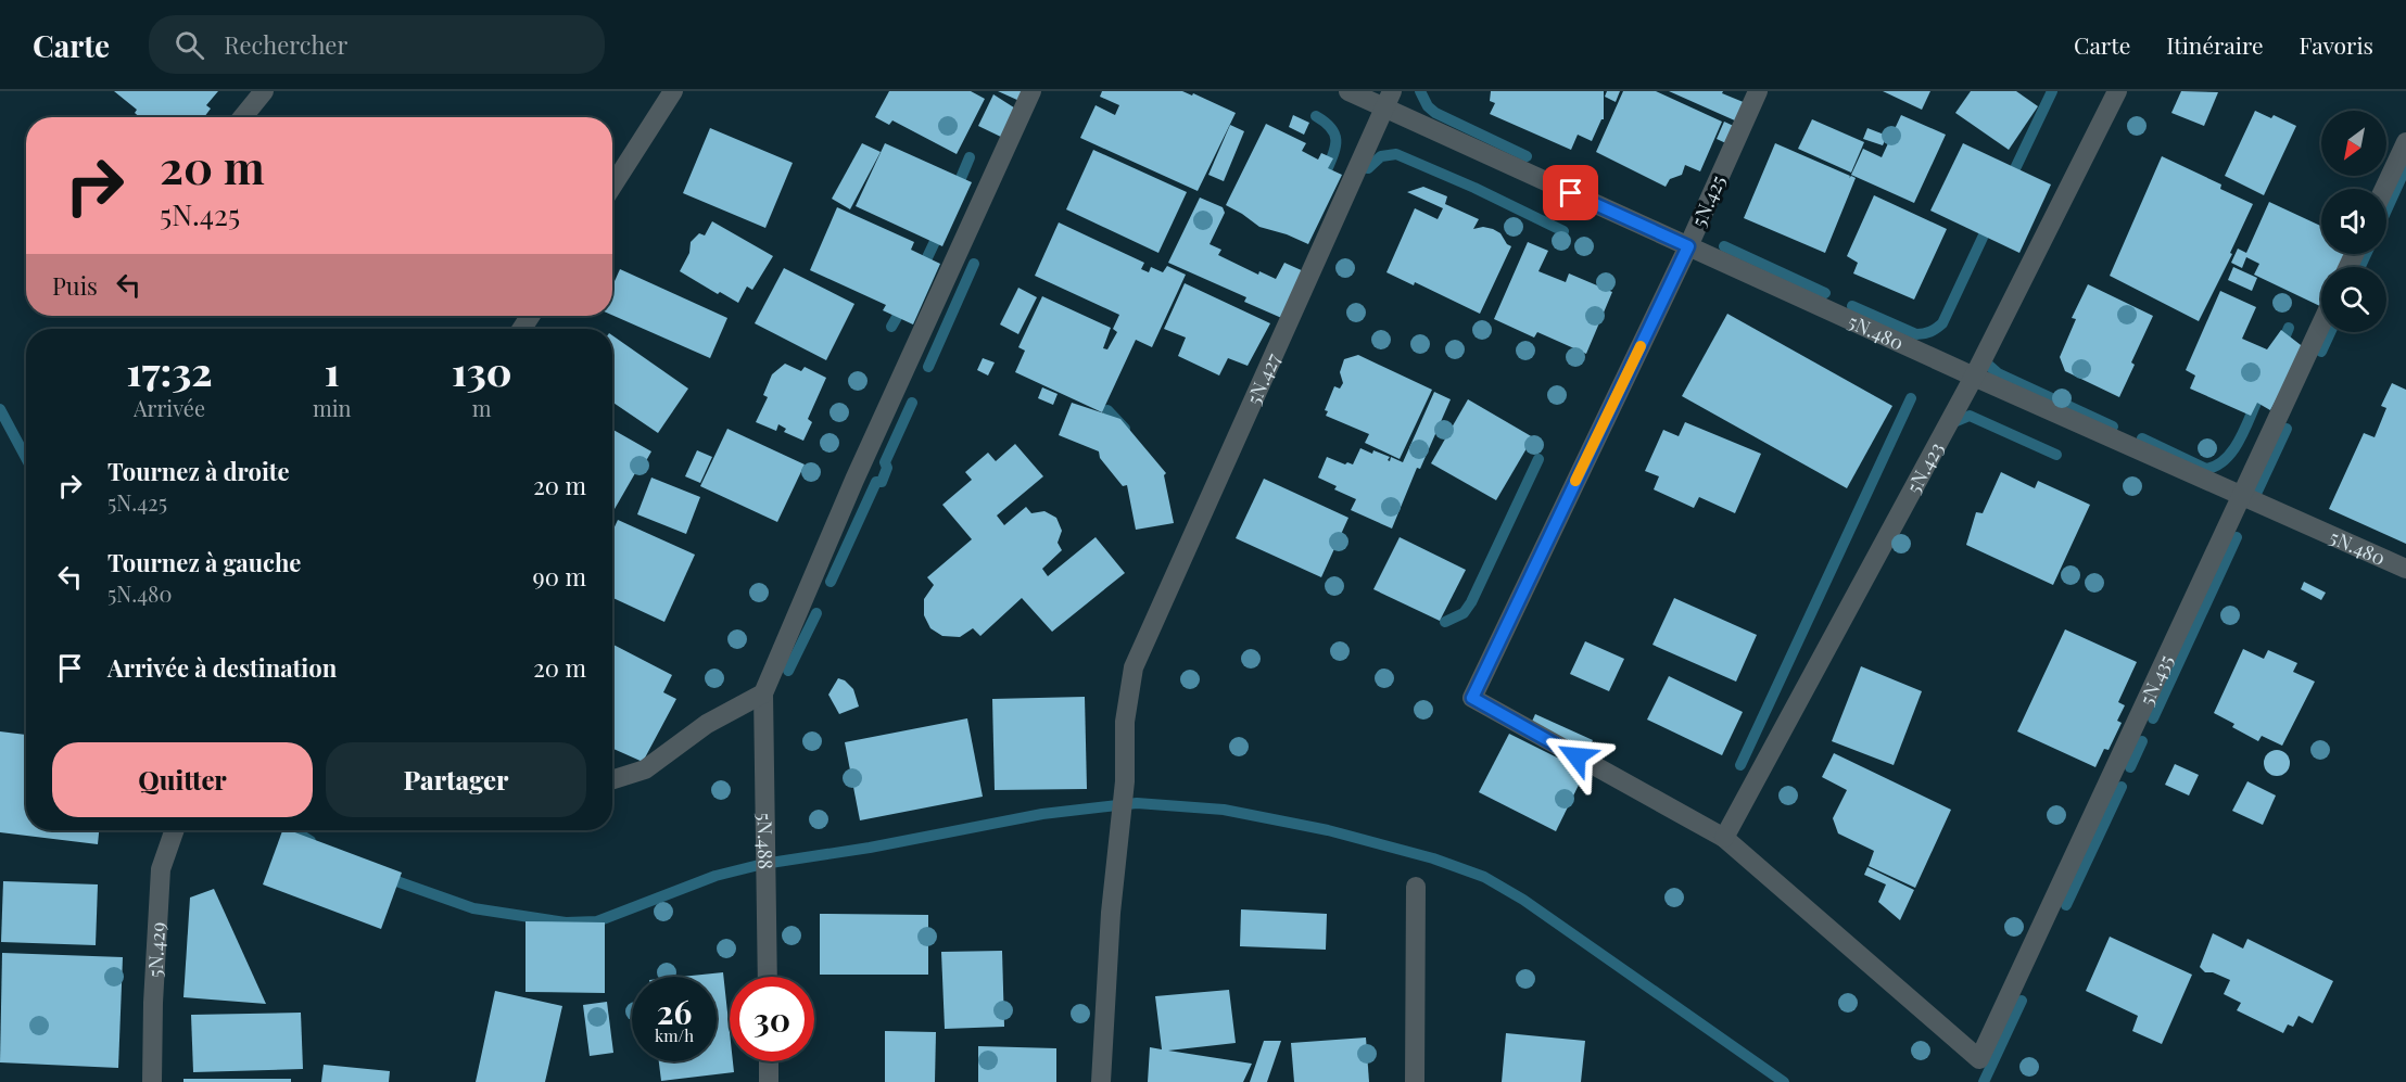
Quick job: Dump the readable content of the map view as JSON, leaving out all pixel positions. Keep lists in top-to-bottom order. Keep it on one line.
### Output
{"streets":{"street":["5N.425","5N.480","5N.427","5N.423","5N.435","5N.488","5N.429"]},"crossings":[["5N.425","5N.480"],["5N.425","5N.423"],["5N.425","5N.435"],["5N.480","5N.427"],["5N.480","5N.423"],["5N.480","5N.435"],["5N.423","5N.435"]],"north":"bottom left","page":{"header":"Carte","search":"Rechercher","nav":["Carte","Itinéraire","Favoris"],"turn":["20 m","5N.425"],"then":"Puis","eta":["17:32","Arrivée","1","min","130","m"],"list":[{"name":"Tournez à droite","note":"5N.425","value":"20 m"},{"name":"Tournez à gauche","note":"5N.480","value":"90 m"},{"name":"Arrivée à destination","value":"20 m"}],"buttons":["Quitter","Partager"],"speed":"26 km/h","limit":"30"}}
